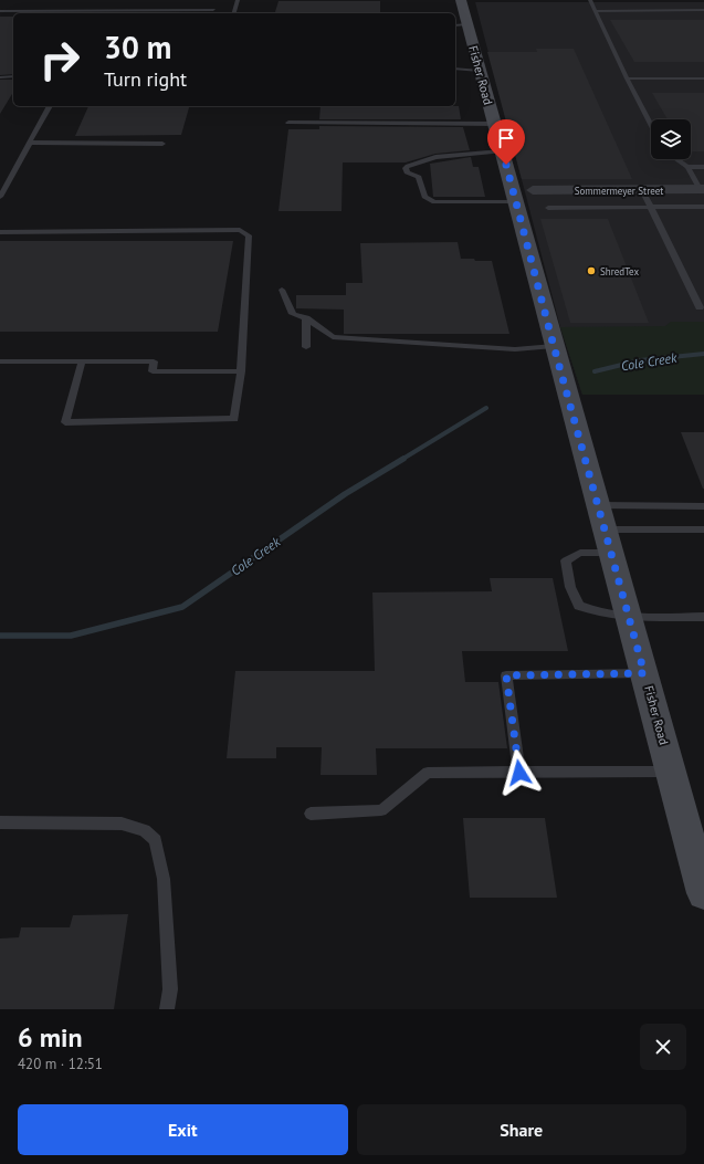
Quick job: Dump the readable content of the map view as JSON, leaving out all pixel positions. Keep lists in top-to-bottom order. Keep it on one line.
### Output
{"streets":{"street":["Fisher Road","Sommermeyer Street"]},"crossings":[["Fisher Road","Sommermeyer Street"]],"water":["Cole Creek"],"places":["ShredTex"],"page":{"turn":["30 m","Turn right"],"heading":["6 min","420 m · 12:51"],"buttons":["Exit","Share"]}}
